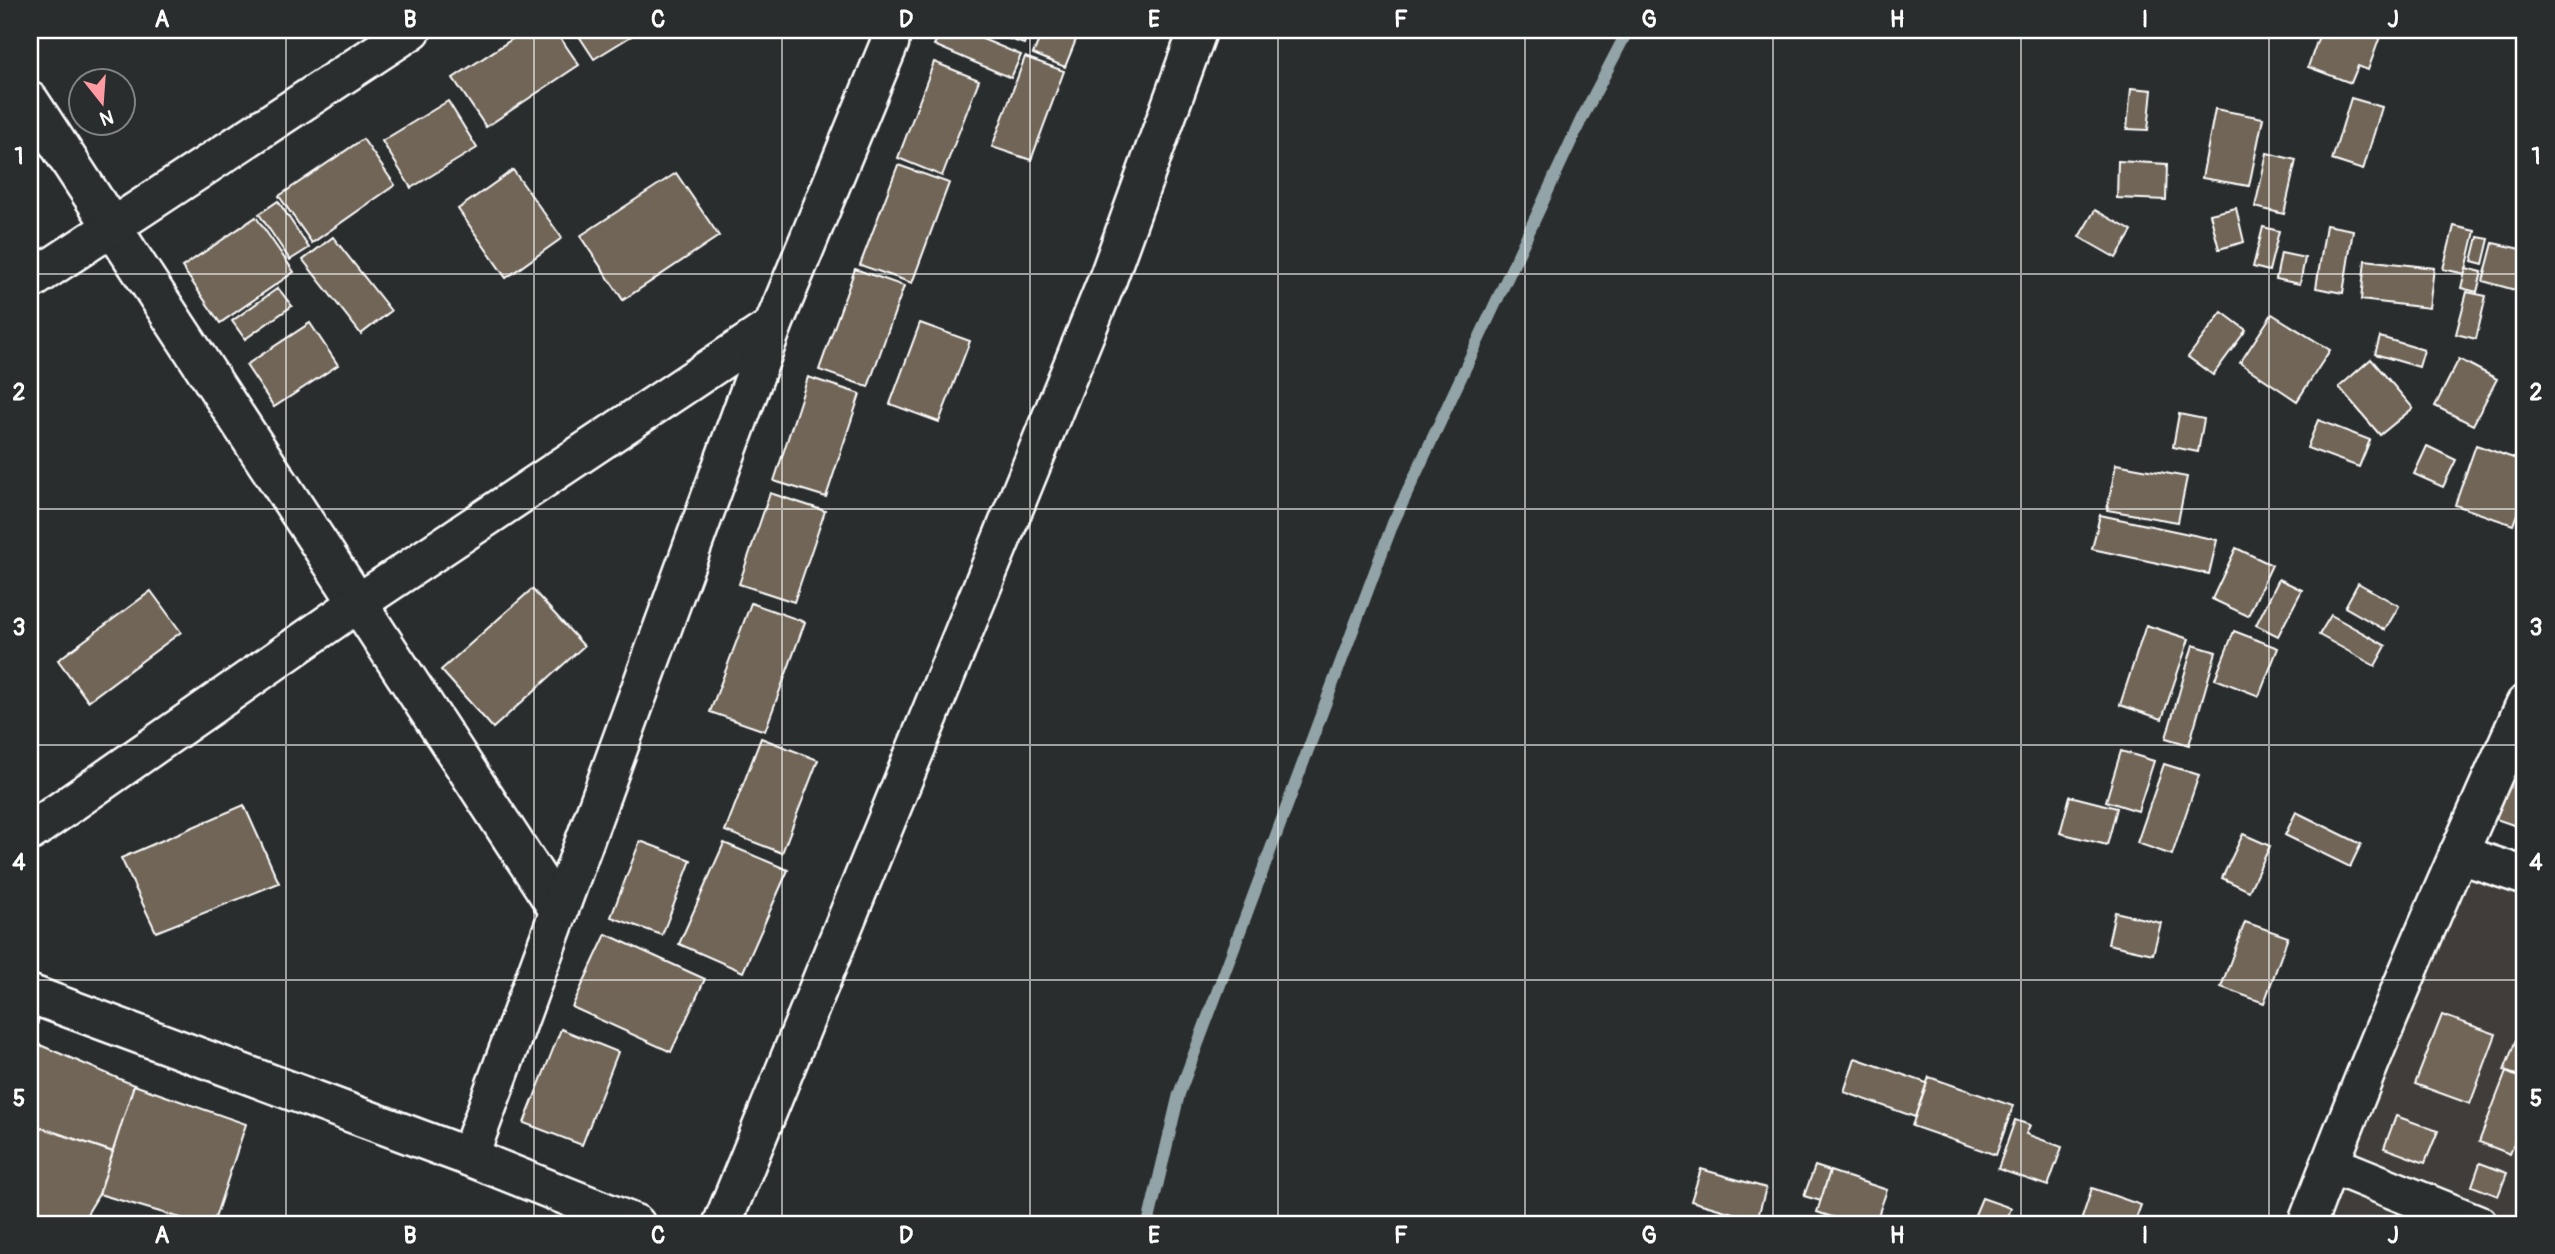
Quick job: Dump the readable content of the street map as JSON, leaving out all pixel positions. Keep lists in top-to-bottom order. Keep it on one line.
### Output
{"north":"bottom","grid":{"columns":["A","B","C","D","E","F","G","H","I","J"],"rows":["1","2","3","4","5"]}}
